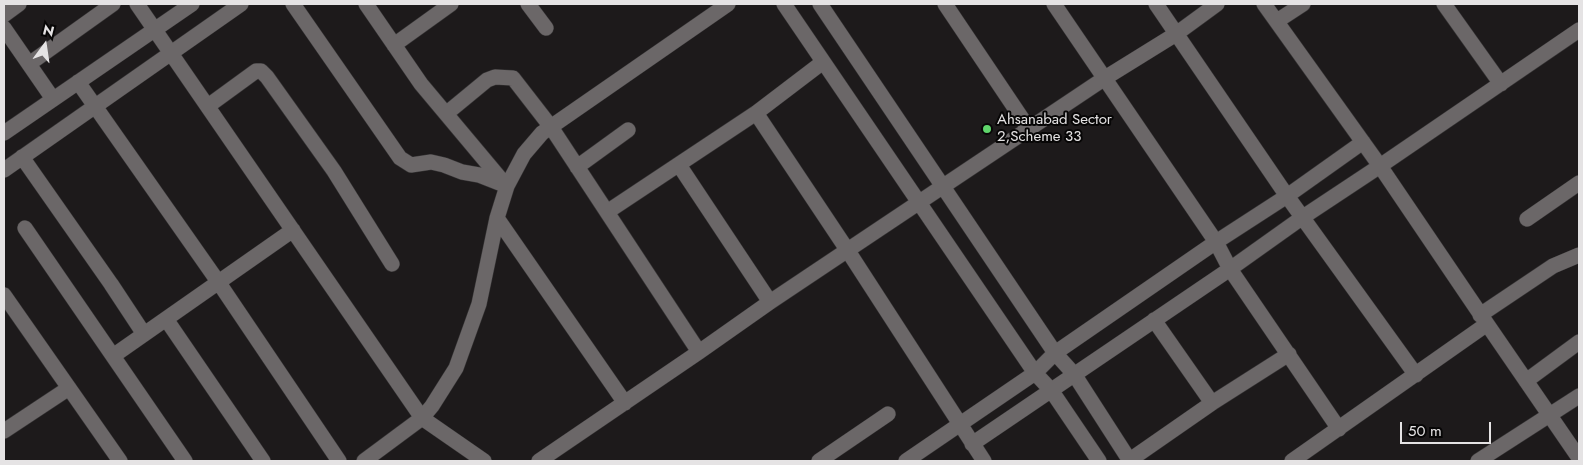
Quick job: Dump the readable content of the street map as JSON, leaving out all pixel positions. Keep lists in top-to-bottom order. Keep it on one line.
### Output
{"places":["Ahsanabad Sector 2,Scheme 33"],"scale_bar":"50 m","north":"top"}
